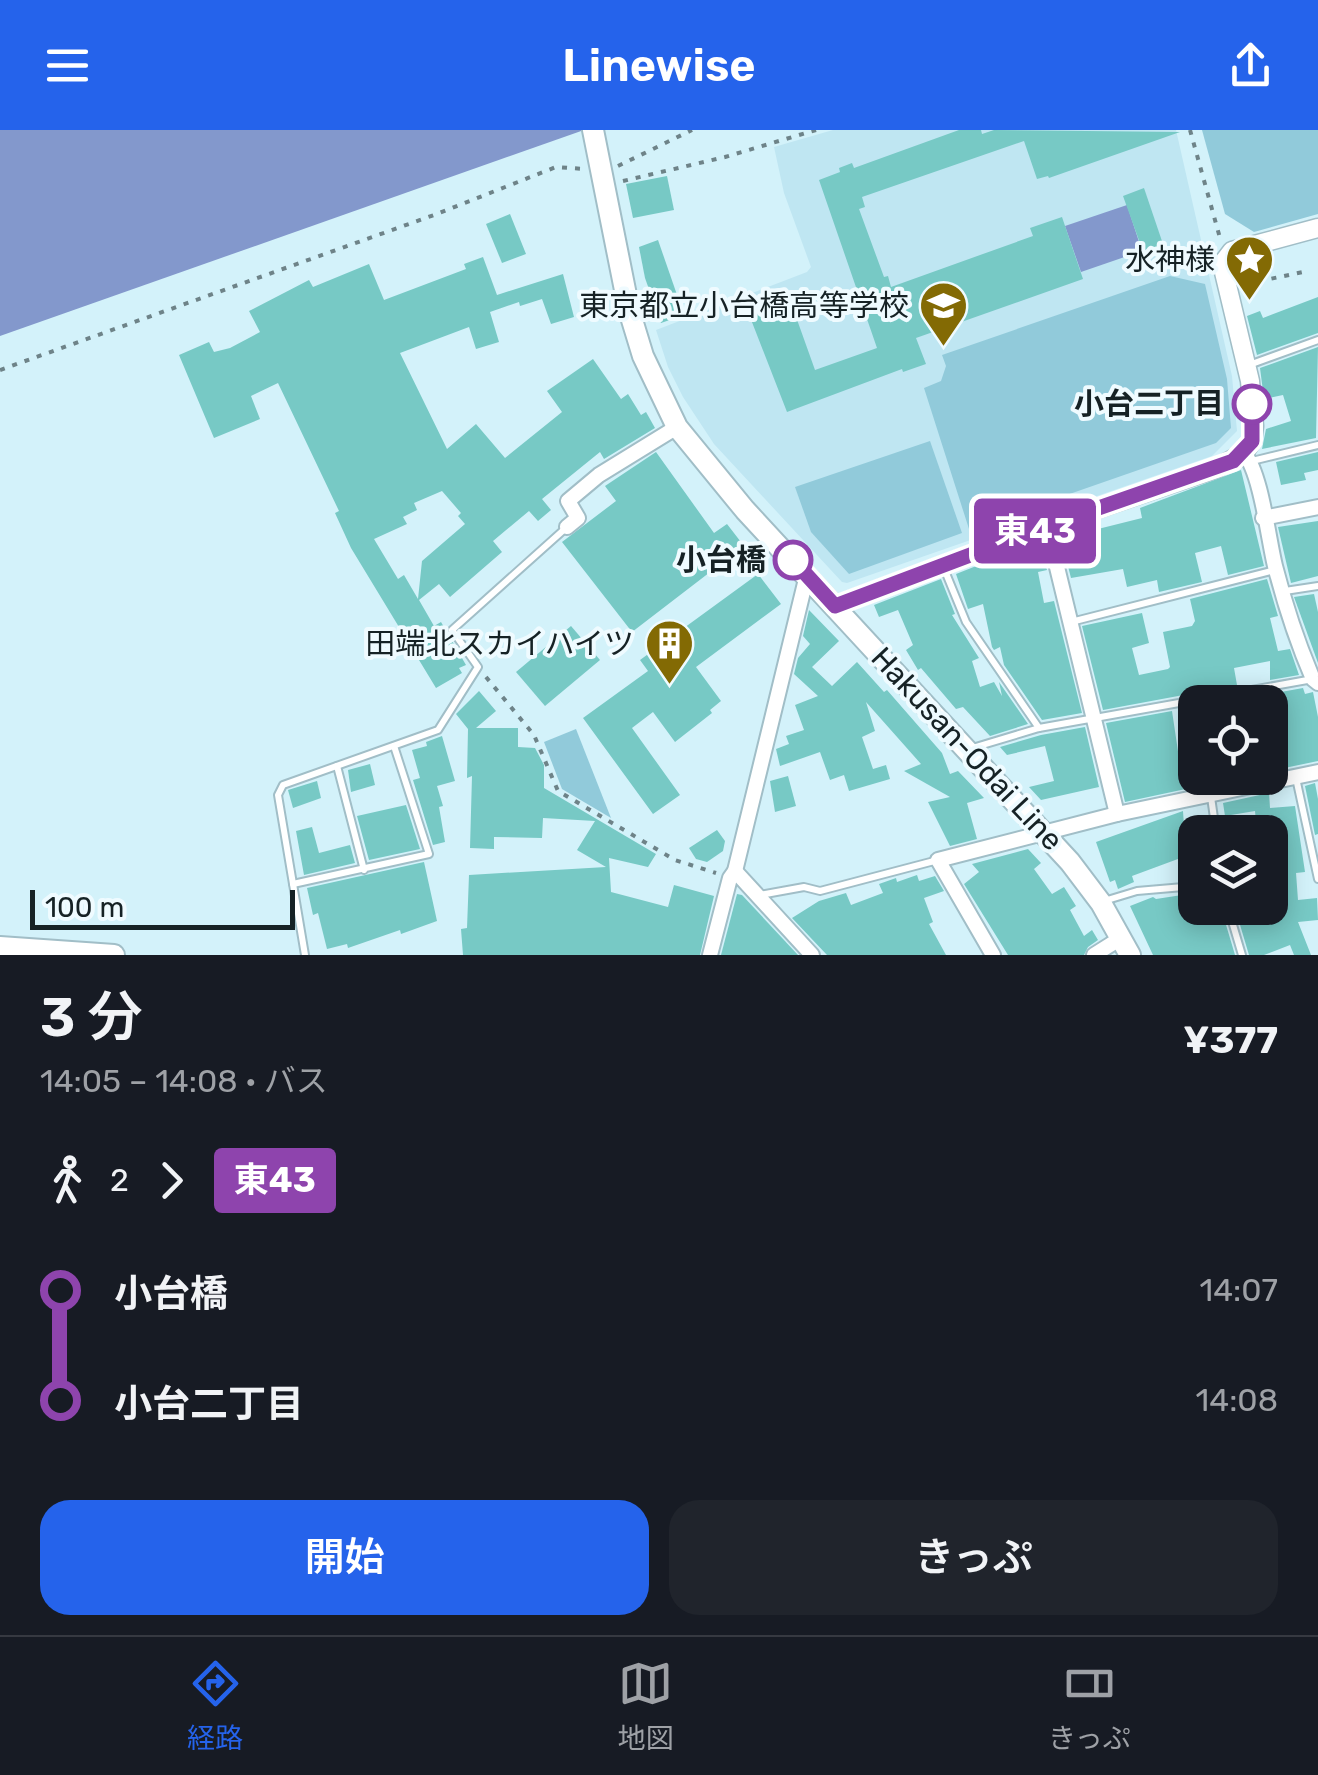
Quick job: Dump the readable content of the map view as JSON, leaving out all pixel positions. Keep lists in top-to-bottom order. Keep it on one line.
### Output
{"streets":{"main road":["Hakusan-Odai Line"]},"places":{"place":["水神様"],"school or university":["東京都立小台橋高等学校"],"other":["小台二丁目","小台橋"],"building":["田端北スカイハイツ"]},"lines":["bus line 東43"],"scale_bar":"100 m","page":{"header":"Linewise","on_map":"東43","scale":"100 m","heading":["3 分","14:05 – 14:08 · バス","¥377"],"legs":["2","東43"],"list":[{"name":"小台橋","value":"14:07"},{"name":"小台二丁目","value":"14:08"}],"buttons":["開始","きっぷ"],"tabs":["経路","地図","きっぷ"]}}
